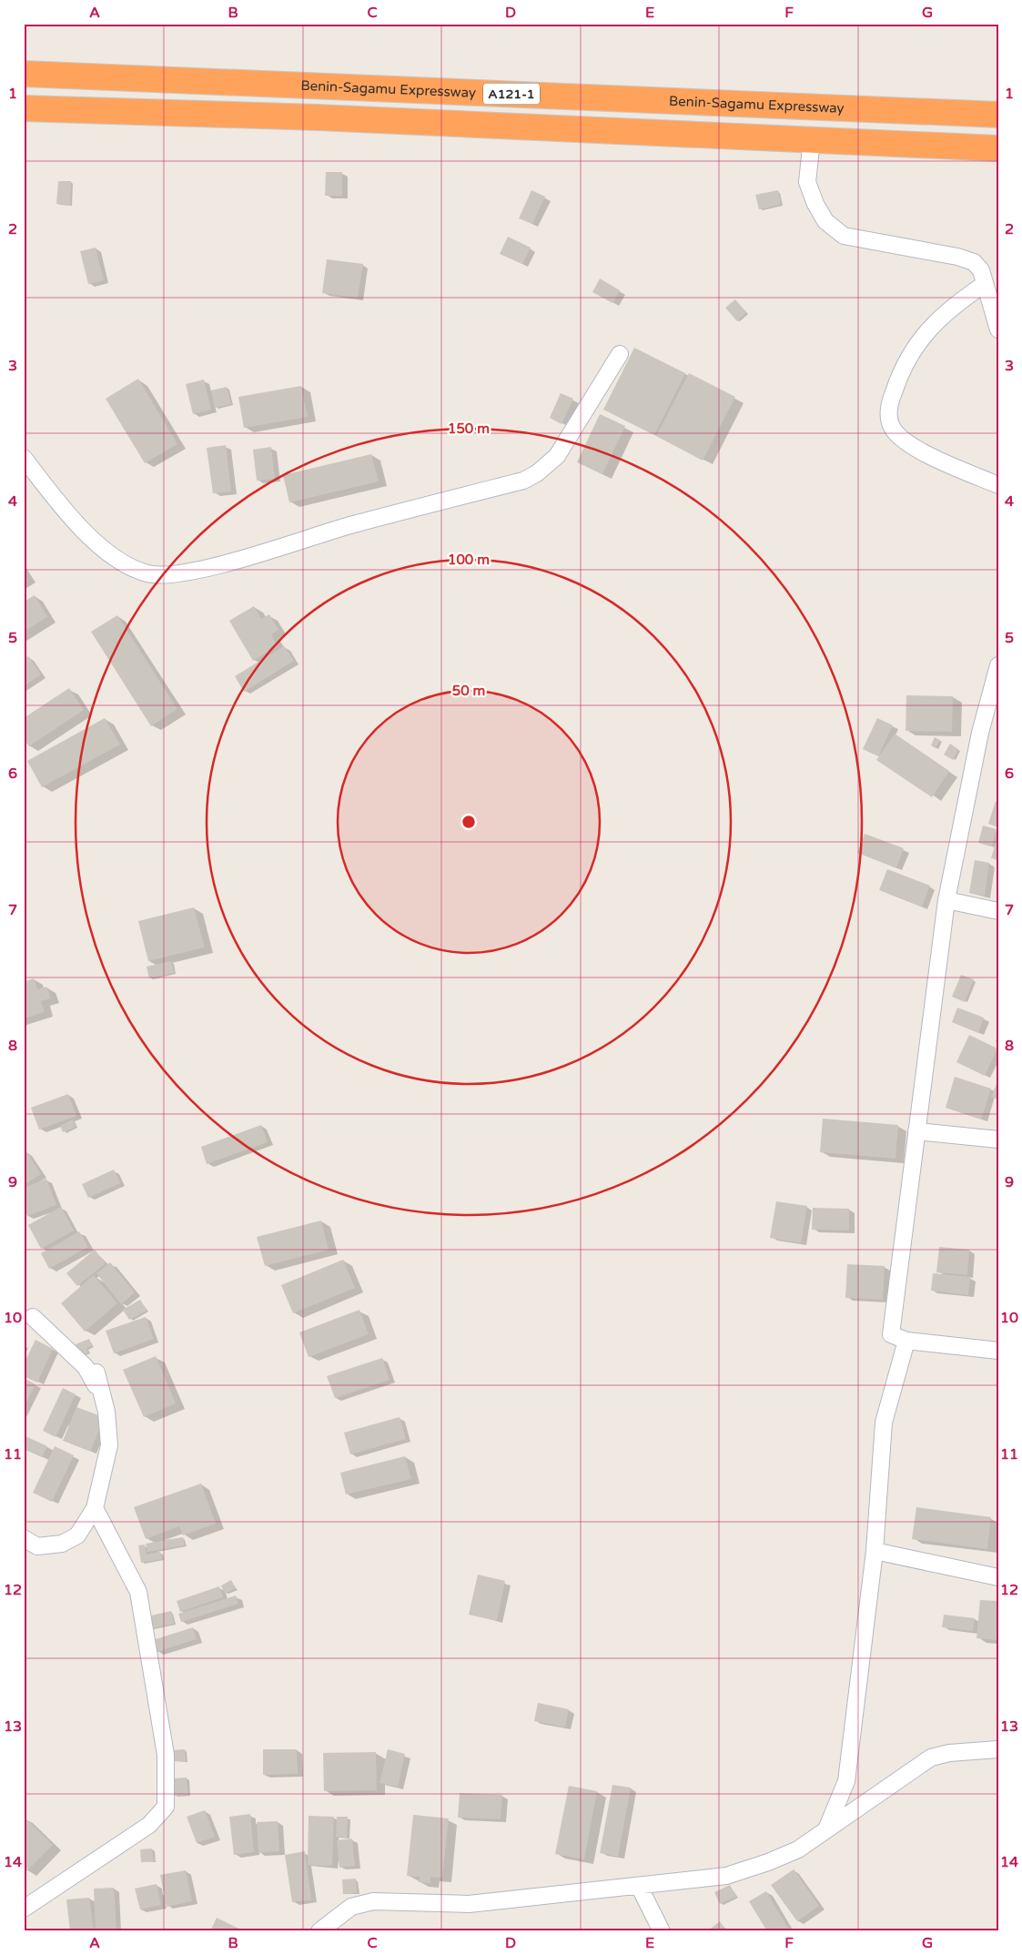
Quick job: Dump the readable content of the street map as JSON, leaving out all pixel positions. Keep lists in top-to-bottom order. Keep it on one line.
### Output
{"streets":{"highway":["Benin-Sagamu Expressway","A121-1"]},"grid":{"columns":["A","B","C","D","E","F","G"],"rows":["1","2","3","4","5","6","7","8","9","10","11","12","13","14"]},"rings":["150 m","100 m","50 m"]}
